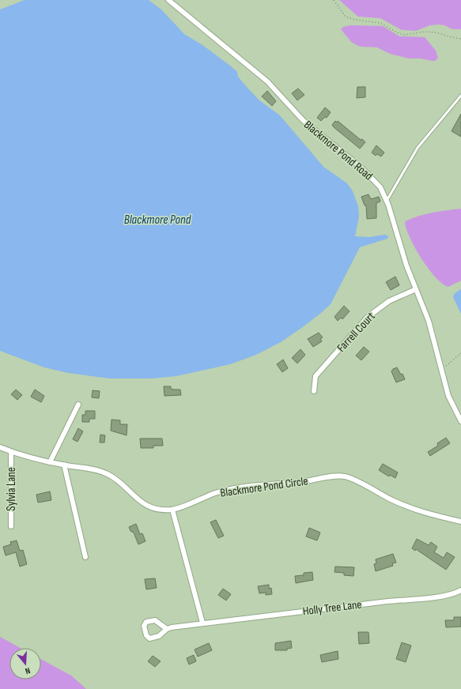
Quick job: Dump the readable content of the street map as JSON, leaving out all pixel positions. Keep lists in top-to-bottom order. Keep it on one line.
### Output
{"streets":{"street":["Blackmore Pond Road","Farrell Court","Blackmore Pond Circle","Sylvia Lane","Holly Tree Lane"]},"crossings":[["Blackmore Pond Road","Farrell Court"]],"water":["Blackmore Pond"],"north":"bottom"}
